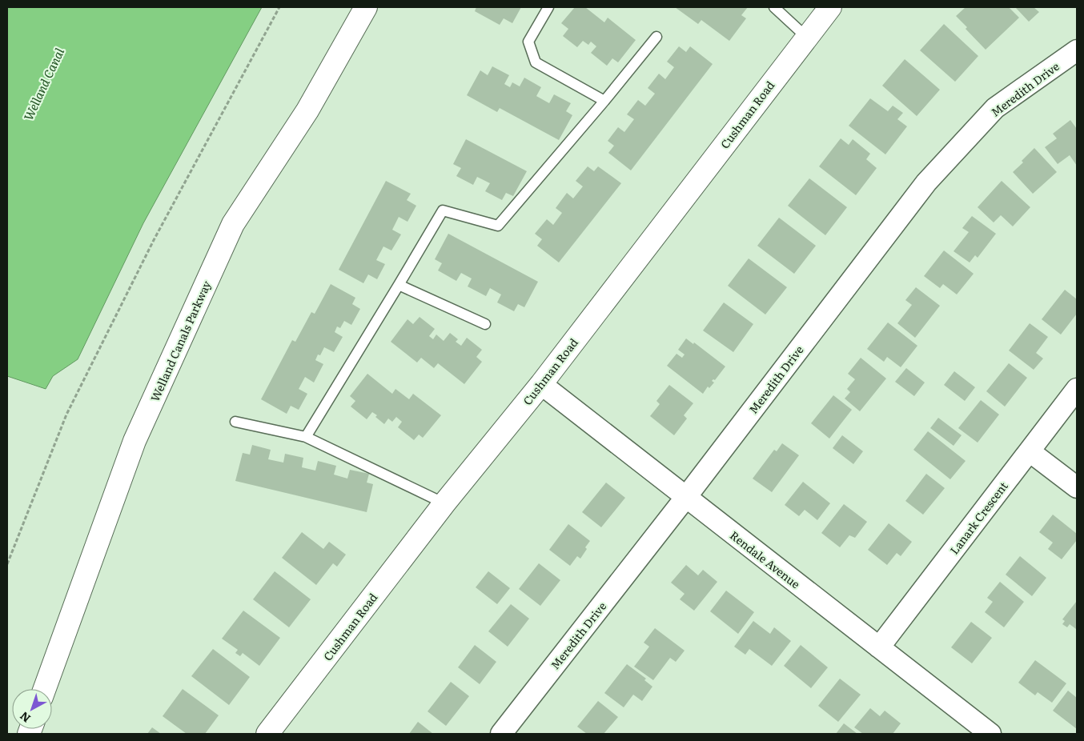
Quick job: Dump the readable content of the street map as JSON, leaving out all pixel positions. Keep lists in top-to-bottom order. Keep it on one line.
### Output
{"streets":{"street":["Meredith Drive","Cushman Road","Welland Canals Parkway","Lanark Crescent","Rendale Avenue"]},"crossings":[["Meredith Drive","Rendale Avenue"],["Cushman Road","Rendale Avenue"],["Lanark Crescent","Rendale Avenue"]],"water":["Welland Canal"],"north":"bottom left"}
